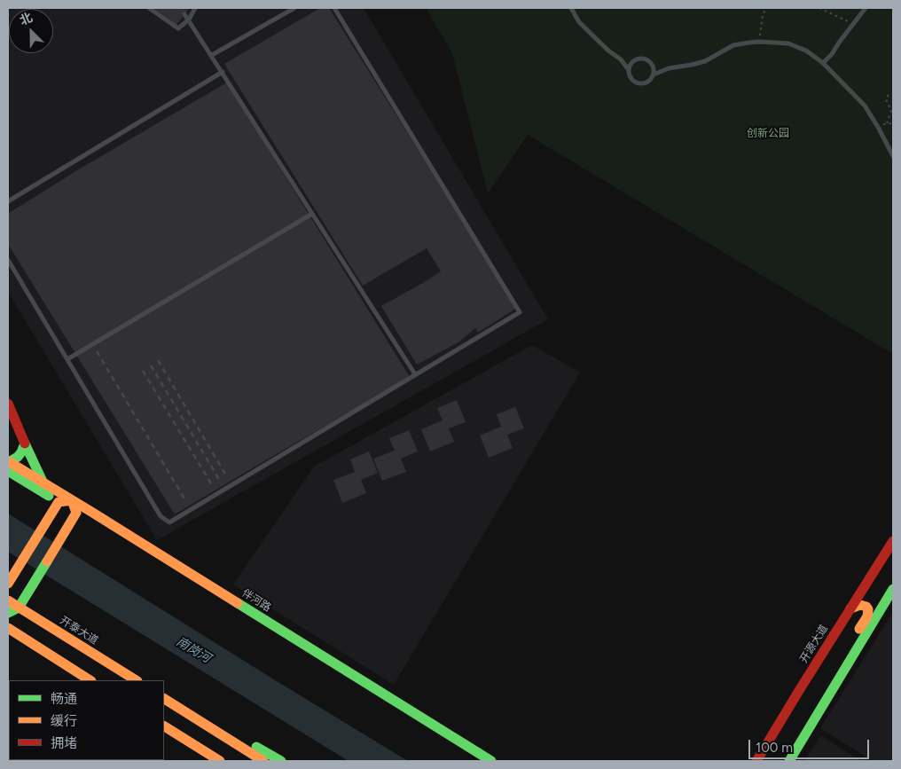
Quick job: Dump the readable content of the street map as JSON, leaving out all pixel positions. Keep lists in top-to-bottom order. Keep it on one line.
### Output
{"streets":{"street":["伴河路","开泰大道","开源大道"]},"water":["南岗河"],"parks":["创新公园"],"legend":["畅通","缓行","拥堵"],"scale_bar":"100 m","north":"top left"}
